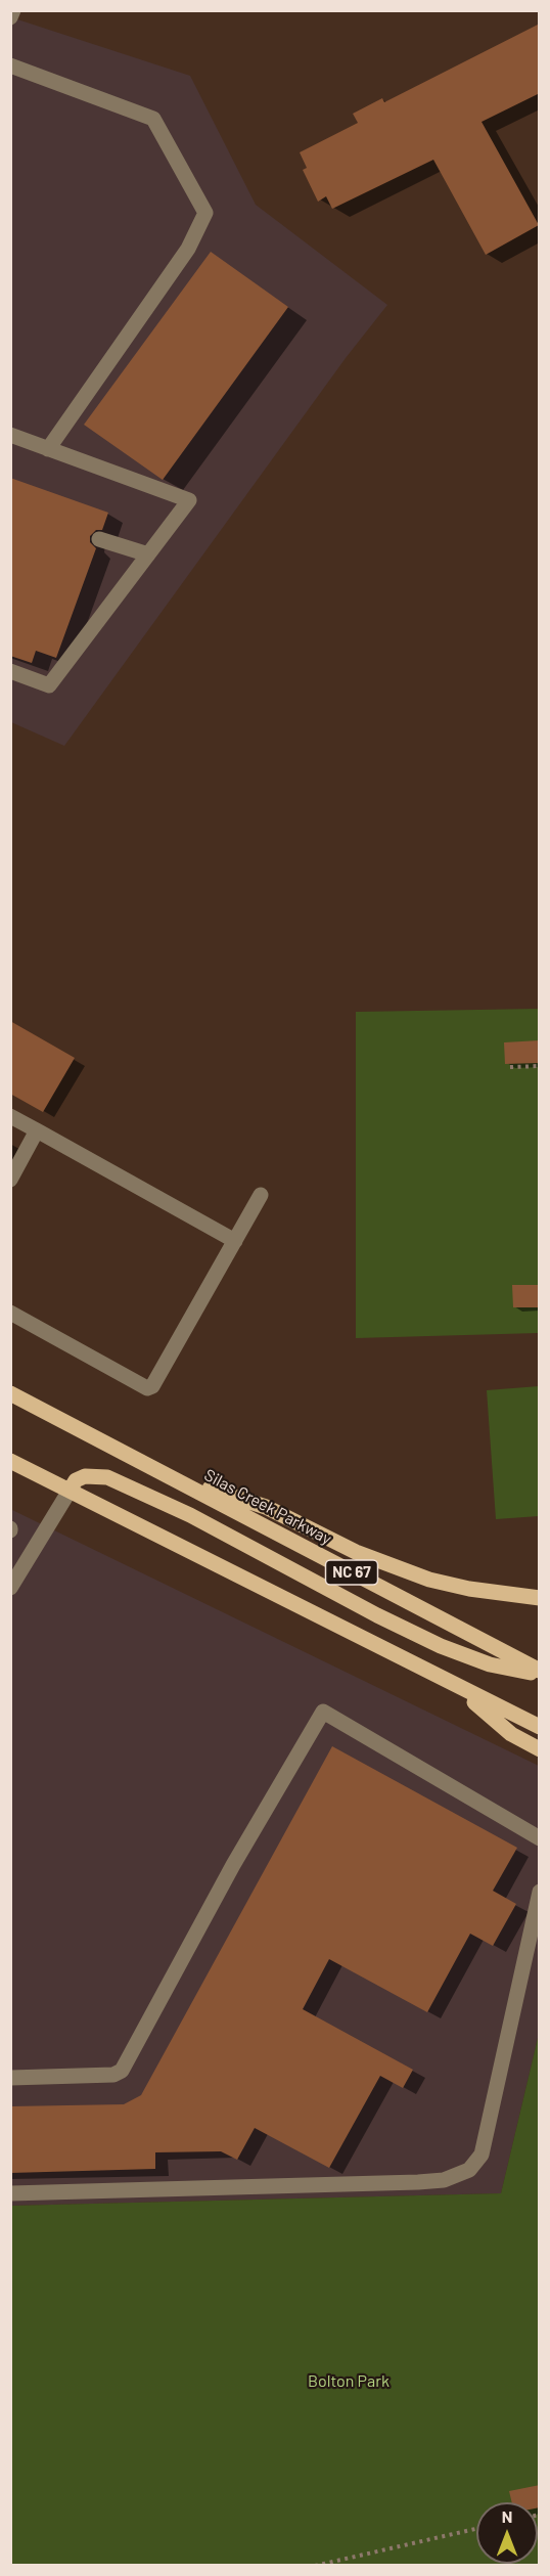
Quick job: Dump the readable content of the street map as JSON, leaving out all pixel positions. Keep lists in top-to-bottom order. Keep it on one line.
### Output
{"streets":{"main road":["Silas Creek Parkway","NC 67"]},"parks":["Bolton Park"],"north":"top"}
